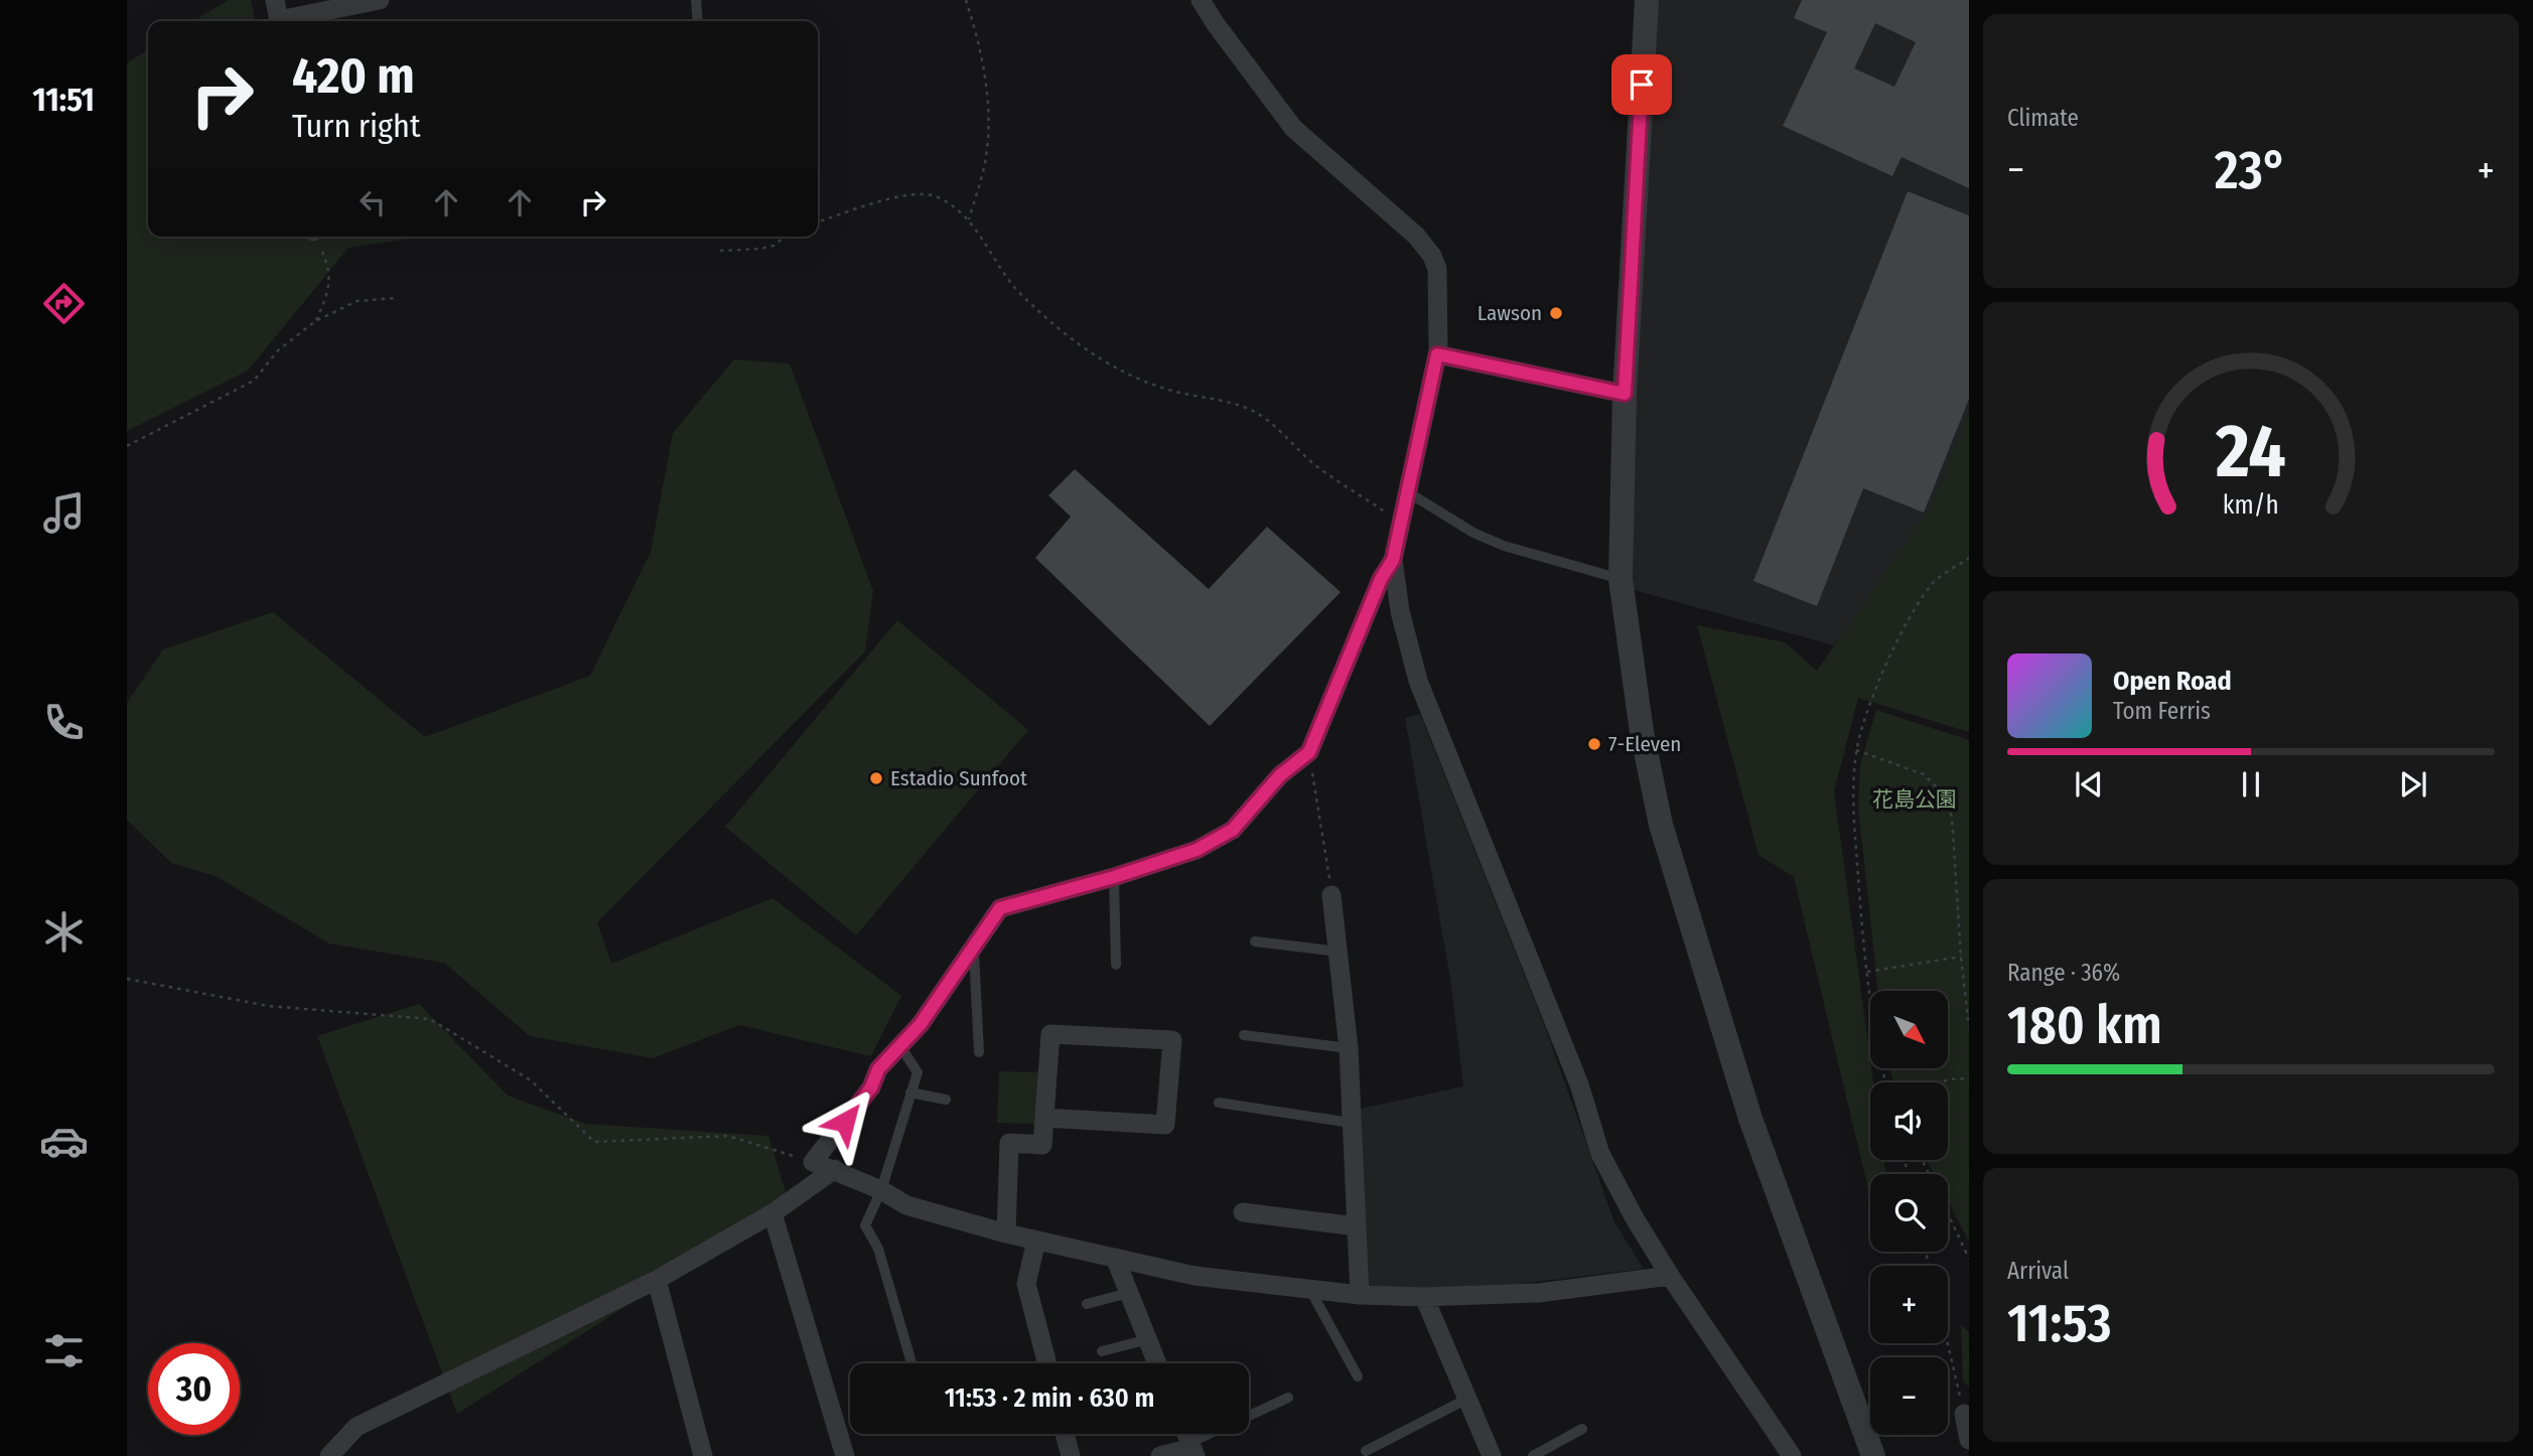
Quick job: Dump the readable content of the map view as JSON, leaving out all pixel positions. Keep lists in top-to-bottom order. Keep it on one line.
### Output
{"parks":["花島公園"],"places":["Lawson","7-Eleven","Estadio Sunfoot"],"north":"bottom right","page":{"tabs":"11:51","tile":["Climate",["Range · 36%","180 km"],["Arrival","11:53"]],"turn":["420 m","Turn right"],"heat":["−","23°","+"],"song":["Open Road","Tom Ferris"],"map_buttons":["+","−"],"limit":"30","trip":"11:53 · 2 min · 630 m","gauge":["24","km/h"]}}
